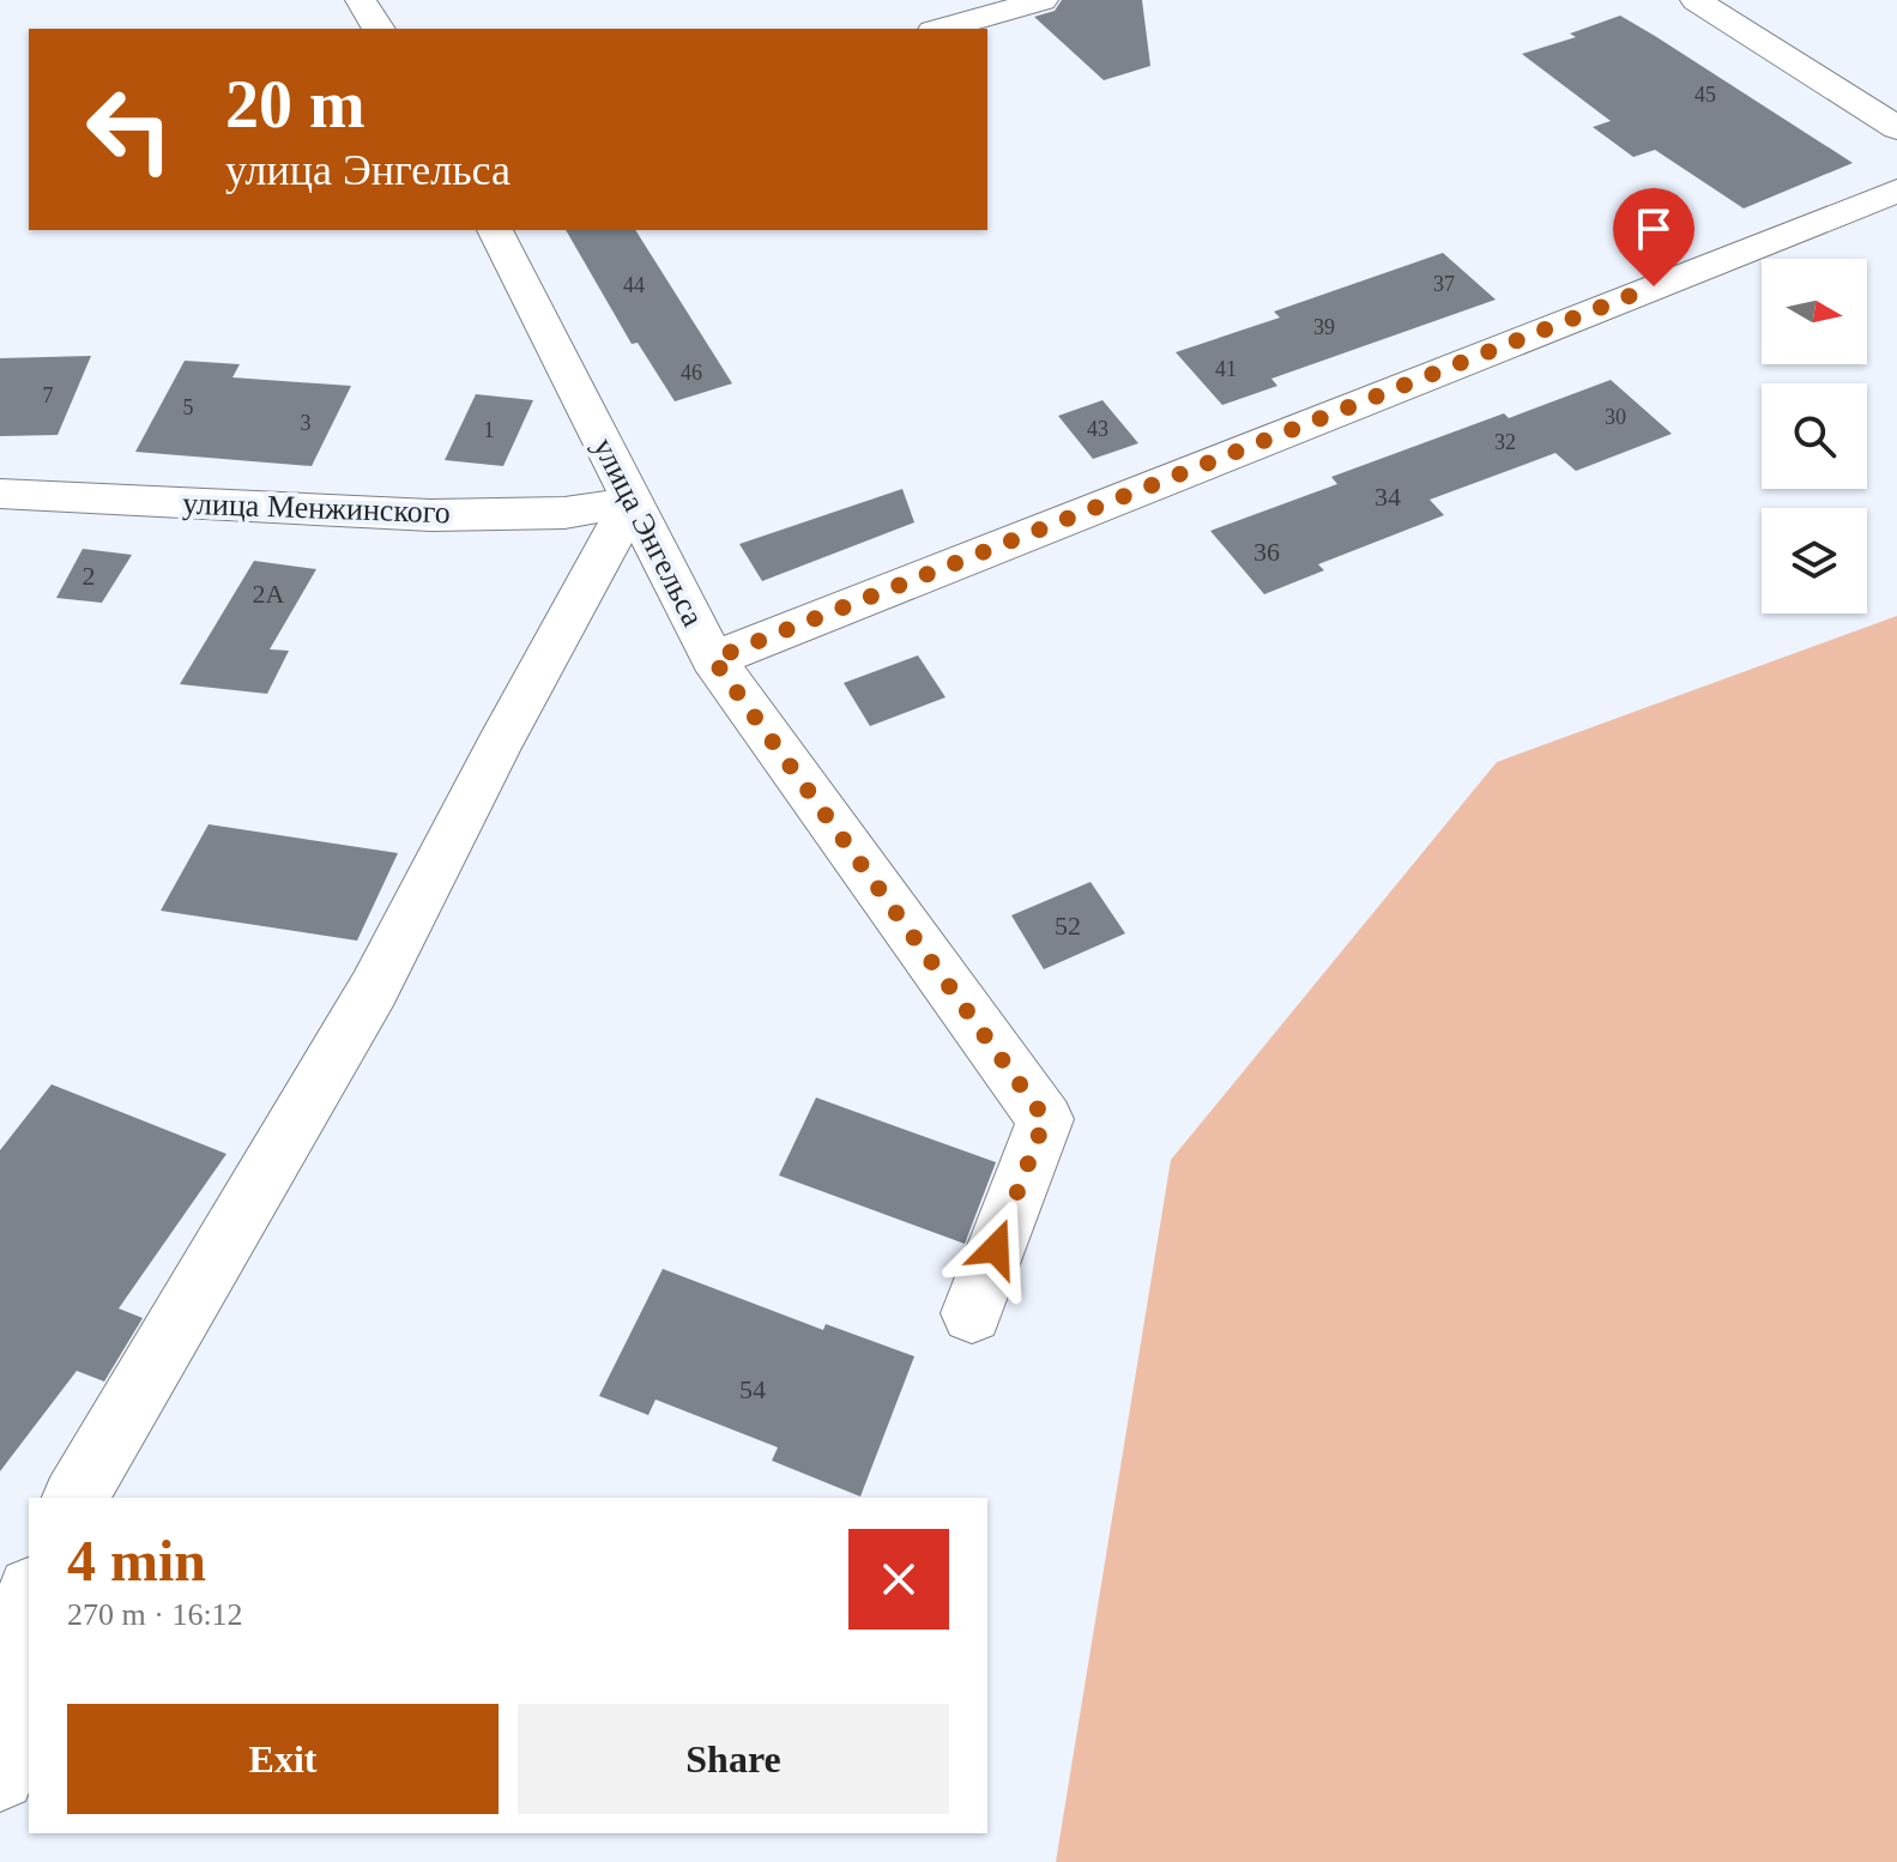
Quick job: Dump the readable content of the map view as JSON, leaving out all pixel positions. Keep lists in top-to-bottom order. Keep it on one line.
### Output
{"streets":{"street":["улица Менжинского","улица Энгельса"]},"crossings":[["улица Менжинского","улица Энгельса"]],"house_numbers":["45","37","44","39","41","46","7","5","30","3","43","1","32","34","36","2","2А","52","54"],"north":"right","page":{"turn":["20 m","улица Энгельса"],"heading":["4 min","270 m · 16:12"],"buttons":["Exit","Share"]}}
